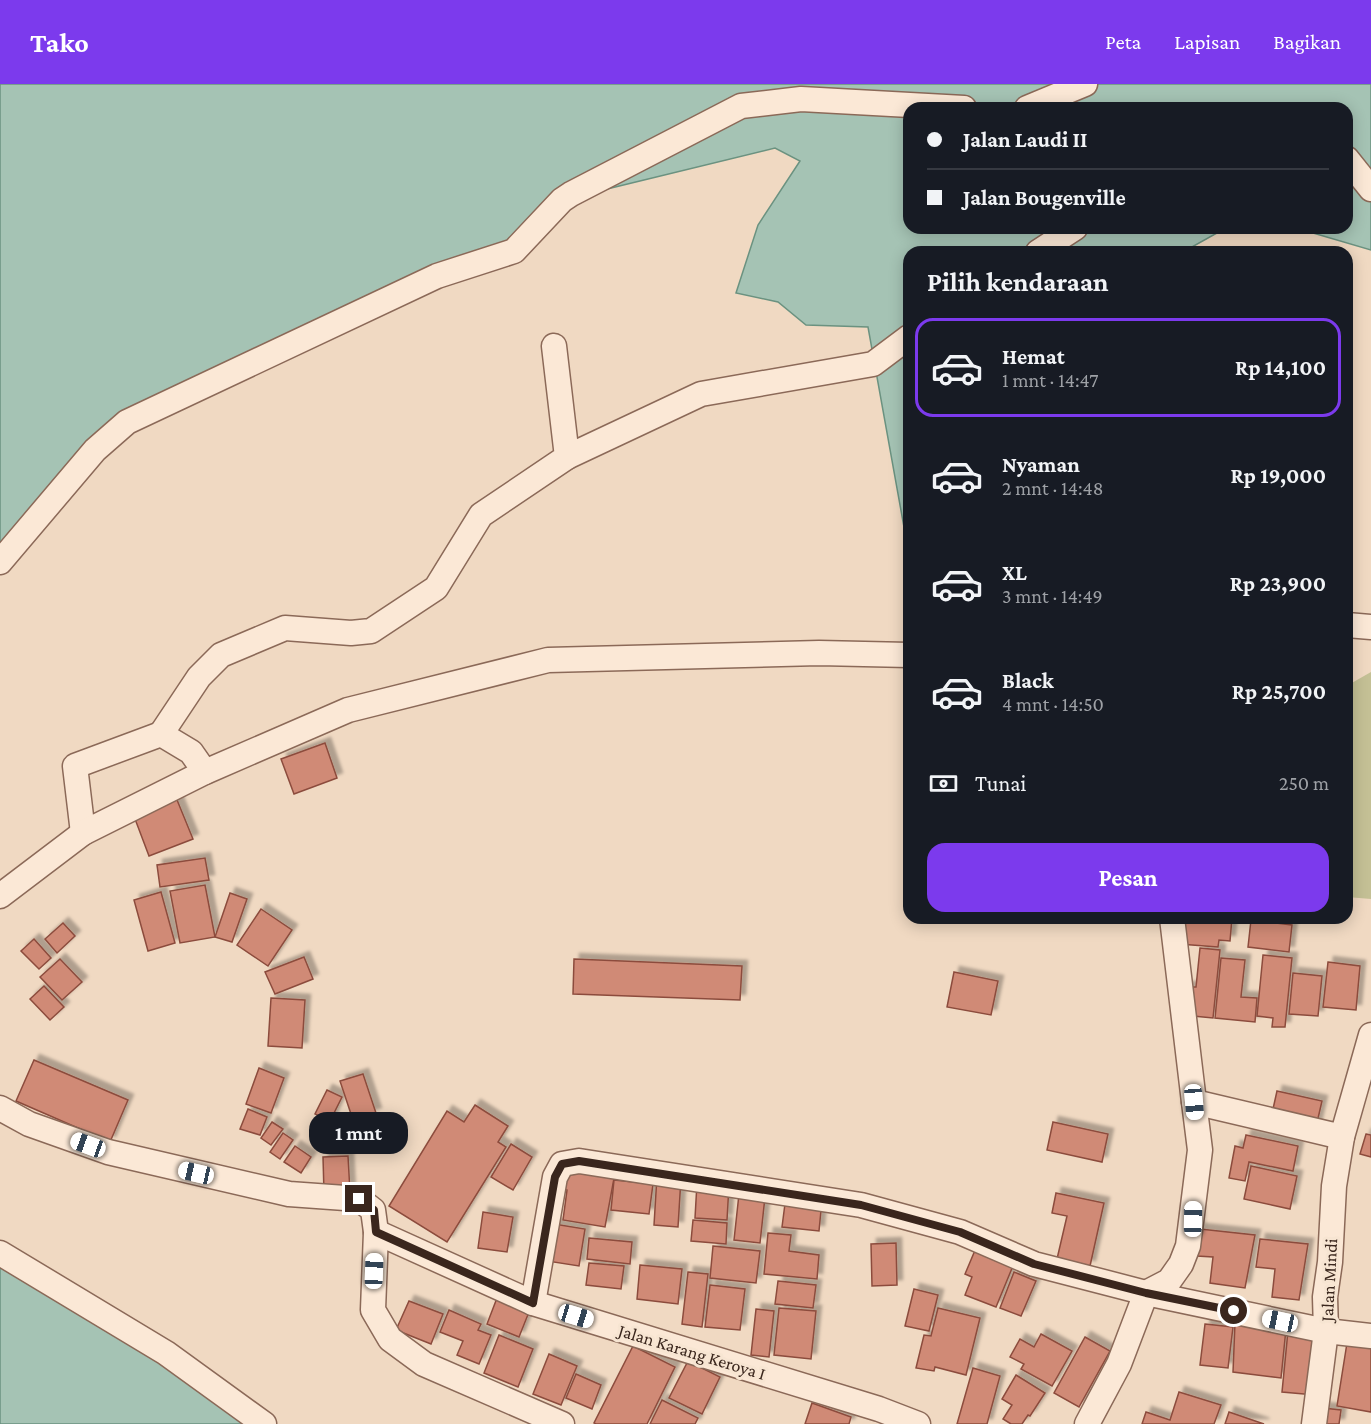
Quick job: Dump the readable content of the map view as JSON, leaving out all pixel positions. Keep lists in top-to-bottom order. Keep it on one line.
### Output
{"streets":{"street":["Jalan Mindi","Jalan Karang Keroya I"]},"page":{"header":"Tako","nav":["Peta","Lapisan","Bagikan"],"banner":["Jalan Laudi II","Jalan Bougenville"],"heading":"Pilih kendaraan","list":[{"name":"Hemat","note":"1 mnt · 14:47","value":"Rp 14,100"},{"name":"Nyaman","note":"2 mnt · 14:48","value":"Rp 19,000"},{"name":"XL","note":"3 mnt · 14:49","value":"Rp 23,900"},{"name":"Black","note":"4 mnt · 14:50","value":"Rp 25,700"}],"pay":["Tunai","250 m"],"buttons":"Pesan","bubble":"1 mnt"}}
